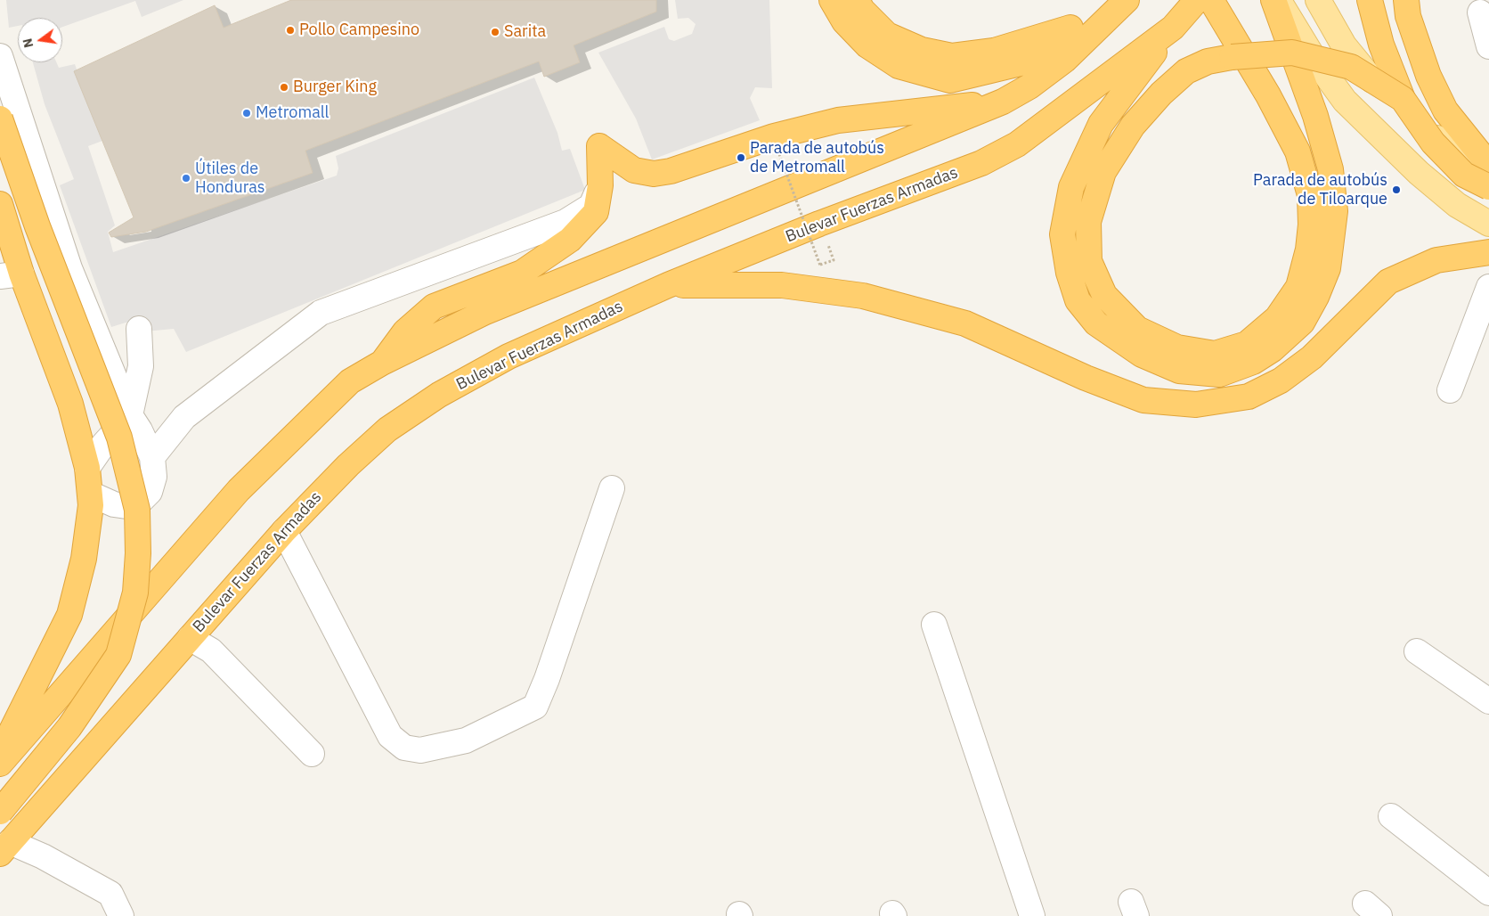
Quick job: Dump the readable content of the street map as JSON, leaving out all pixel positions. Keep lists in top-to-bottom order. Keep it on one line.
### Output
{"streets":{"highway":["Bulevar Fuerzas Armadas"]},"places":["Pollo Campesino","Sarita","Burger King","Metromall","Parada de autobús de Metromall","Útiles de Honduras","Parada de autobús de Tiloarque"],"north":"left"}
